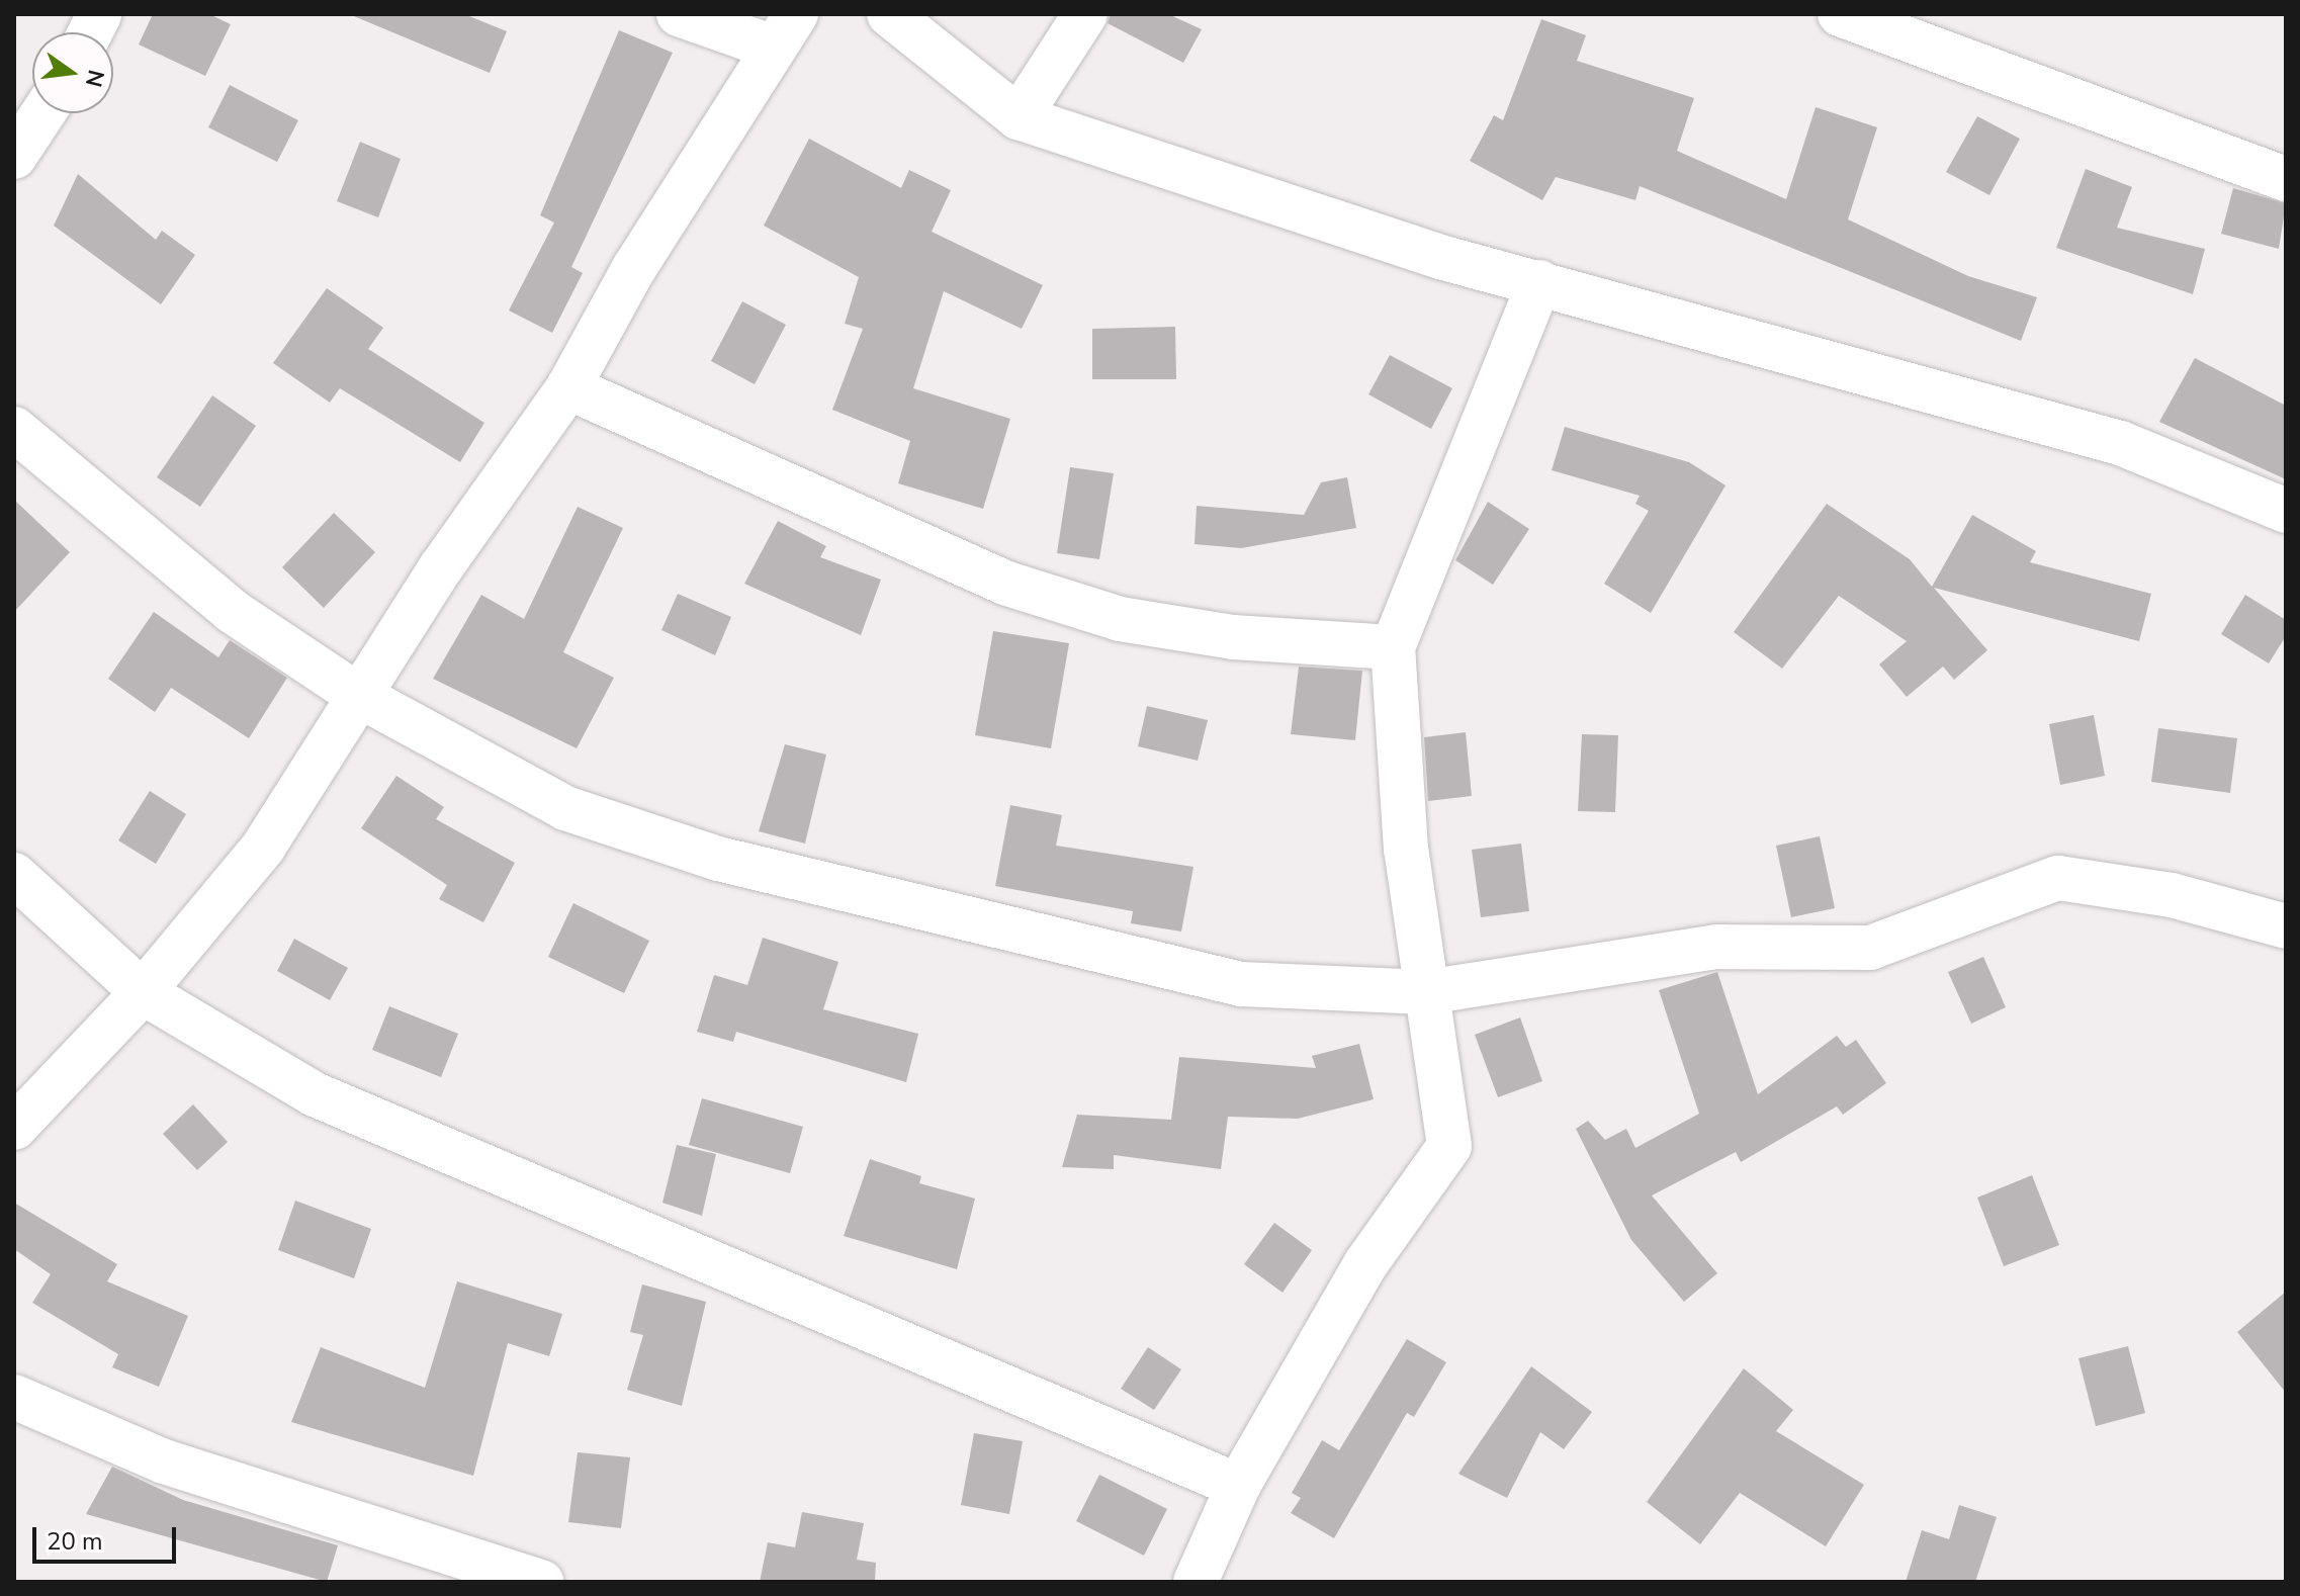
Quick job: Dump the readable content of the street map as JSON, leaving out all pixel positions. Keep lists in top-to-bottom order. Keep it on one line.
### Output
{"scale_bar":"20 m","north":"right"}
